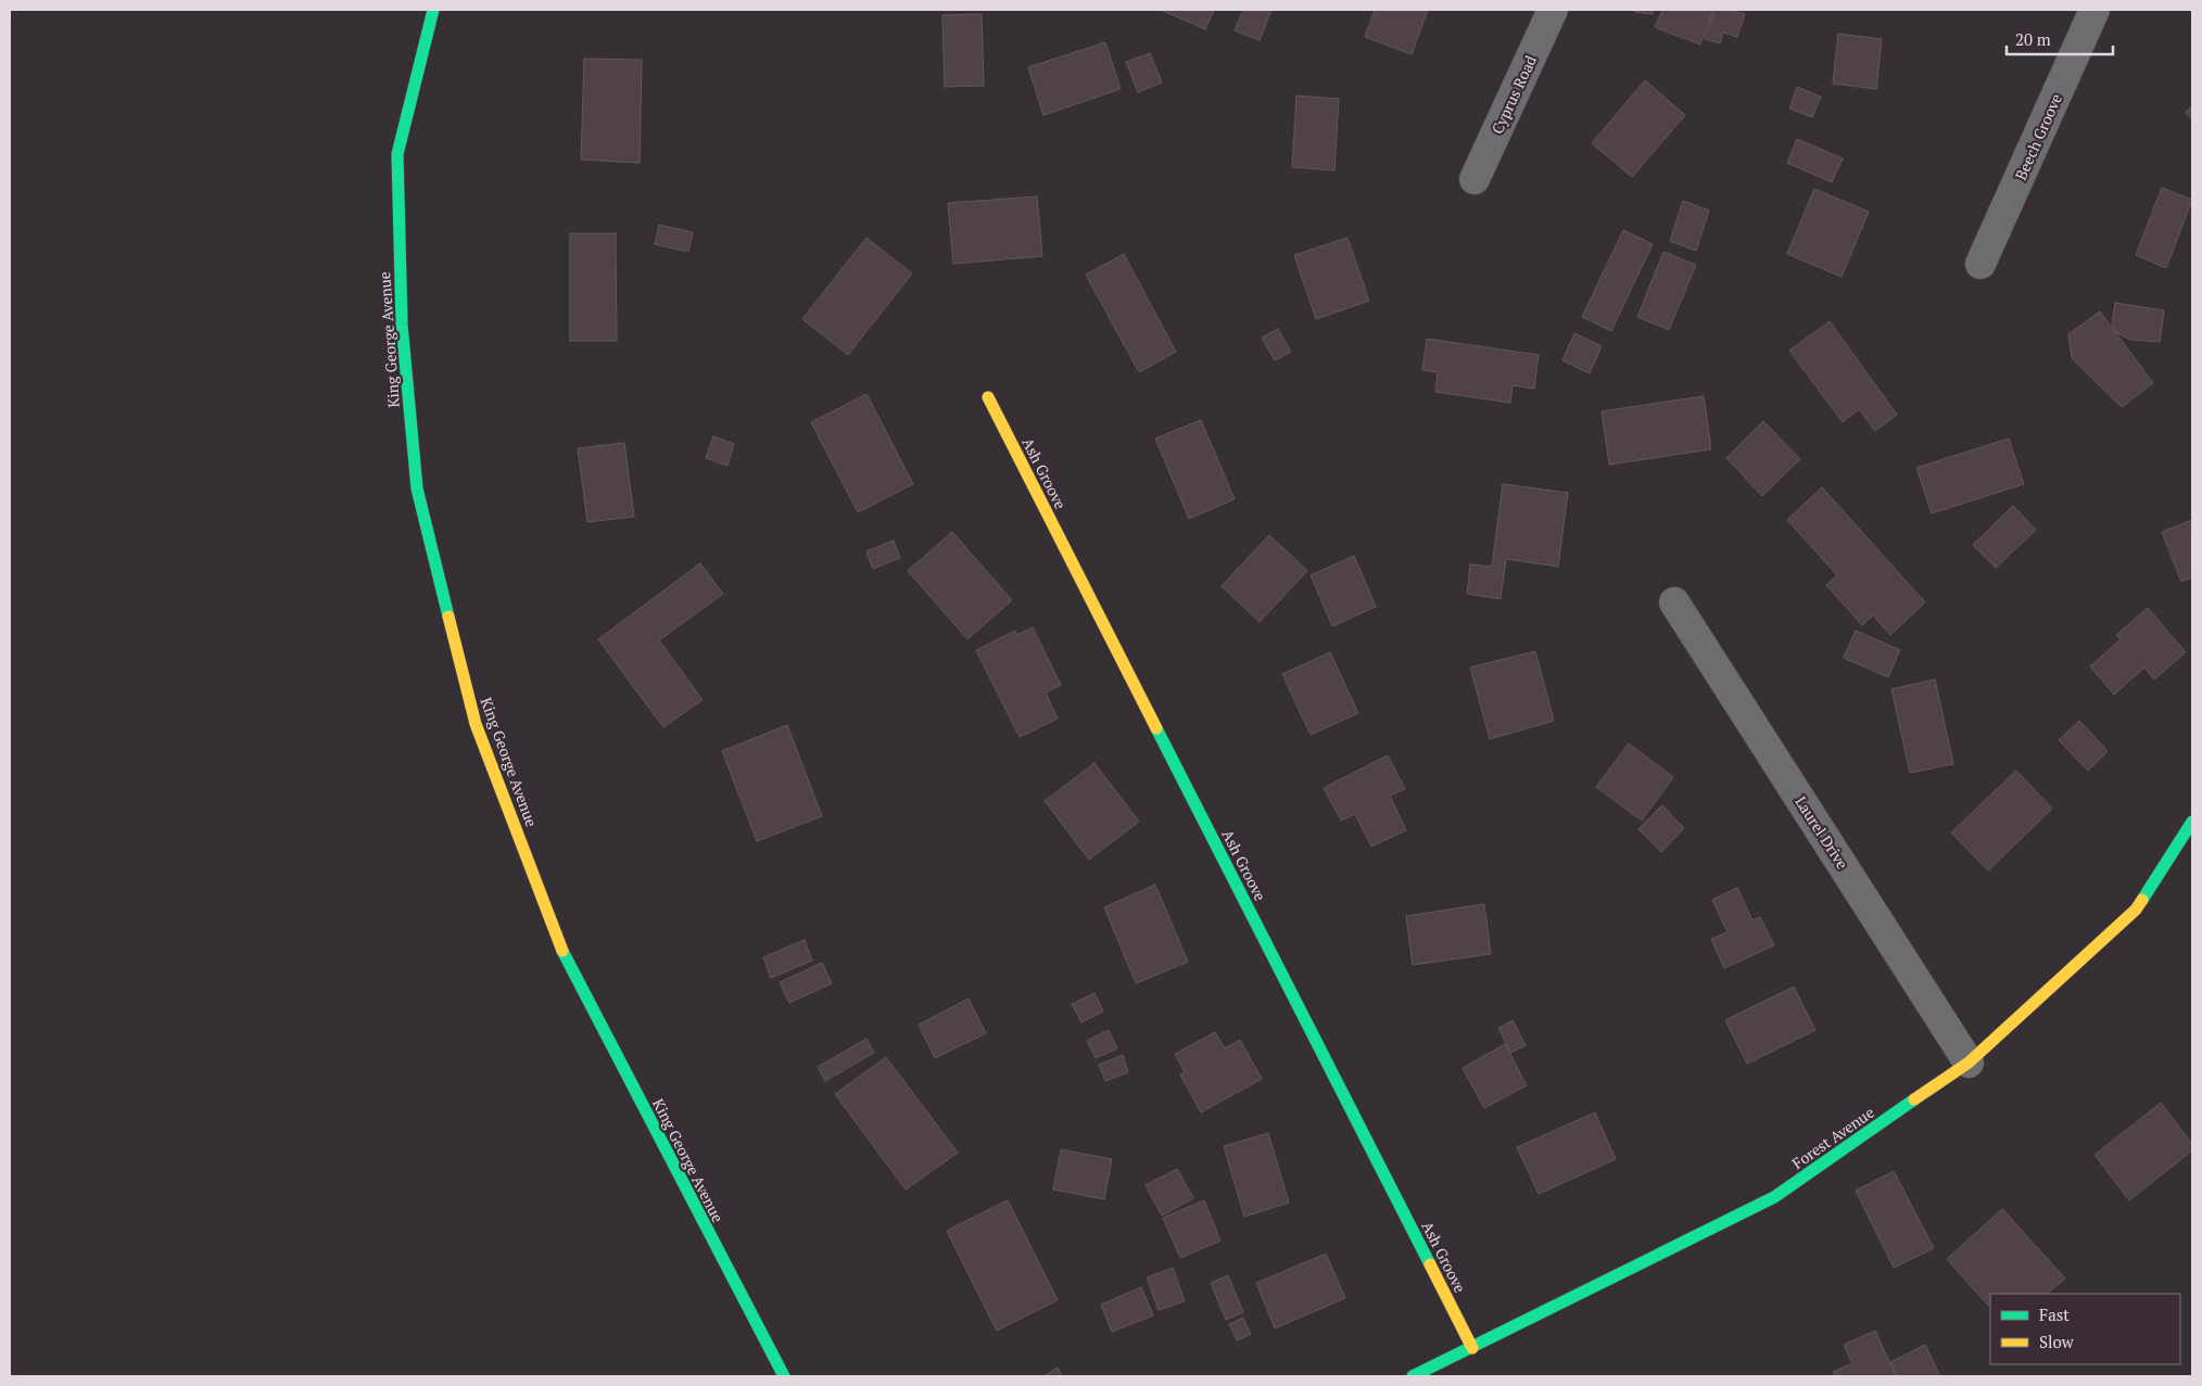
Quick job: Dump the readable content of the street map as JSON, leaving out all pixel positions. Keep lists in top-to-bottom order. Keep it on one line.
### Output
{"streets":{"street":["Cyprus Road","Beech Groove","King George Avenue","Ash Groove","Laurel Drive","Forest Avenue"]},"crossings":[["Ash Groove","Forest Avenue"],["Laurel Drive","Forest Avenue"]],"legend":["Fast","Slow"],"scale_bar":"20 m"}
